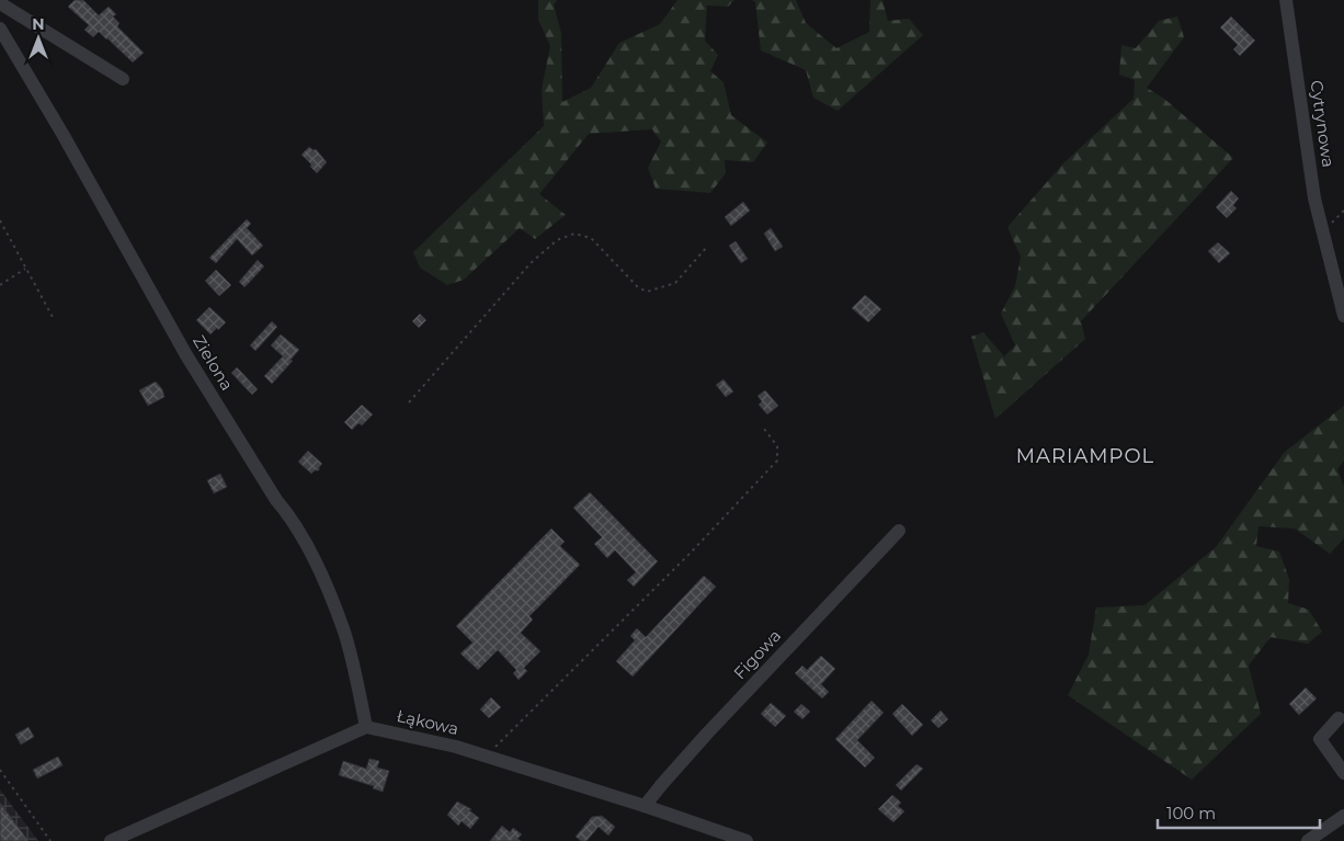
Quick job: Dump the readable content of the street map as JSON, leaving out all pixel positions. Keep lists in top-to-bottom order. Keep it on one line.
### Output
{"streets":{"street":["Cytrynowa","Zielona","Figowa","Łąkowa"]},"crossings":[["Zielona","Łąkowa"],["Figowa","Łąkowa"]],"districts":["MARIAMPOL"],"scale_bar":"100 m","north":"top"}
